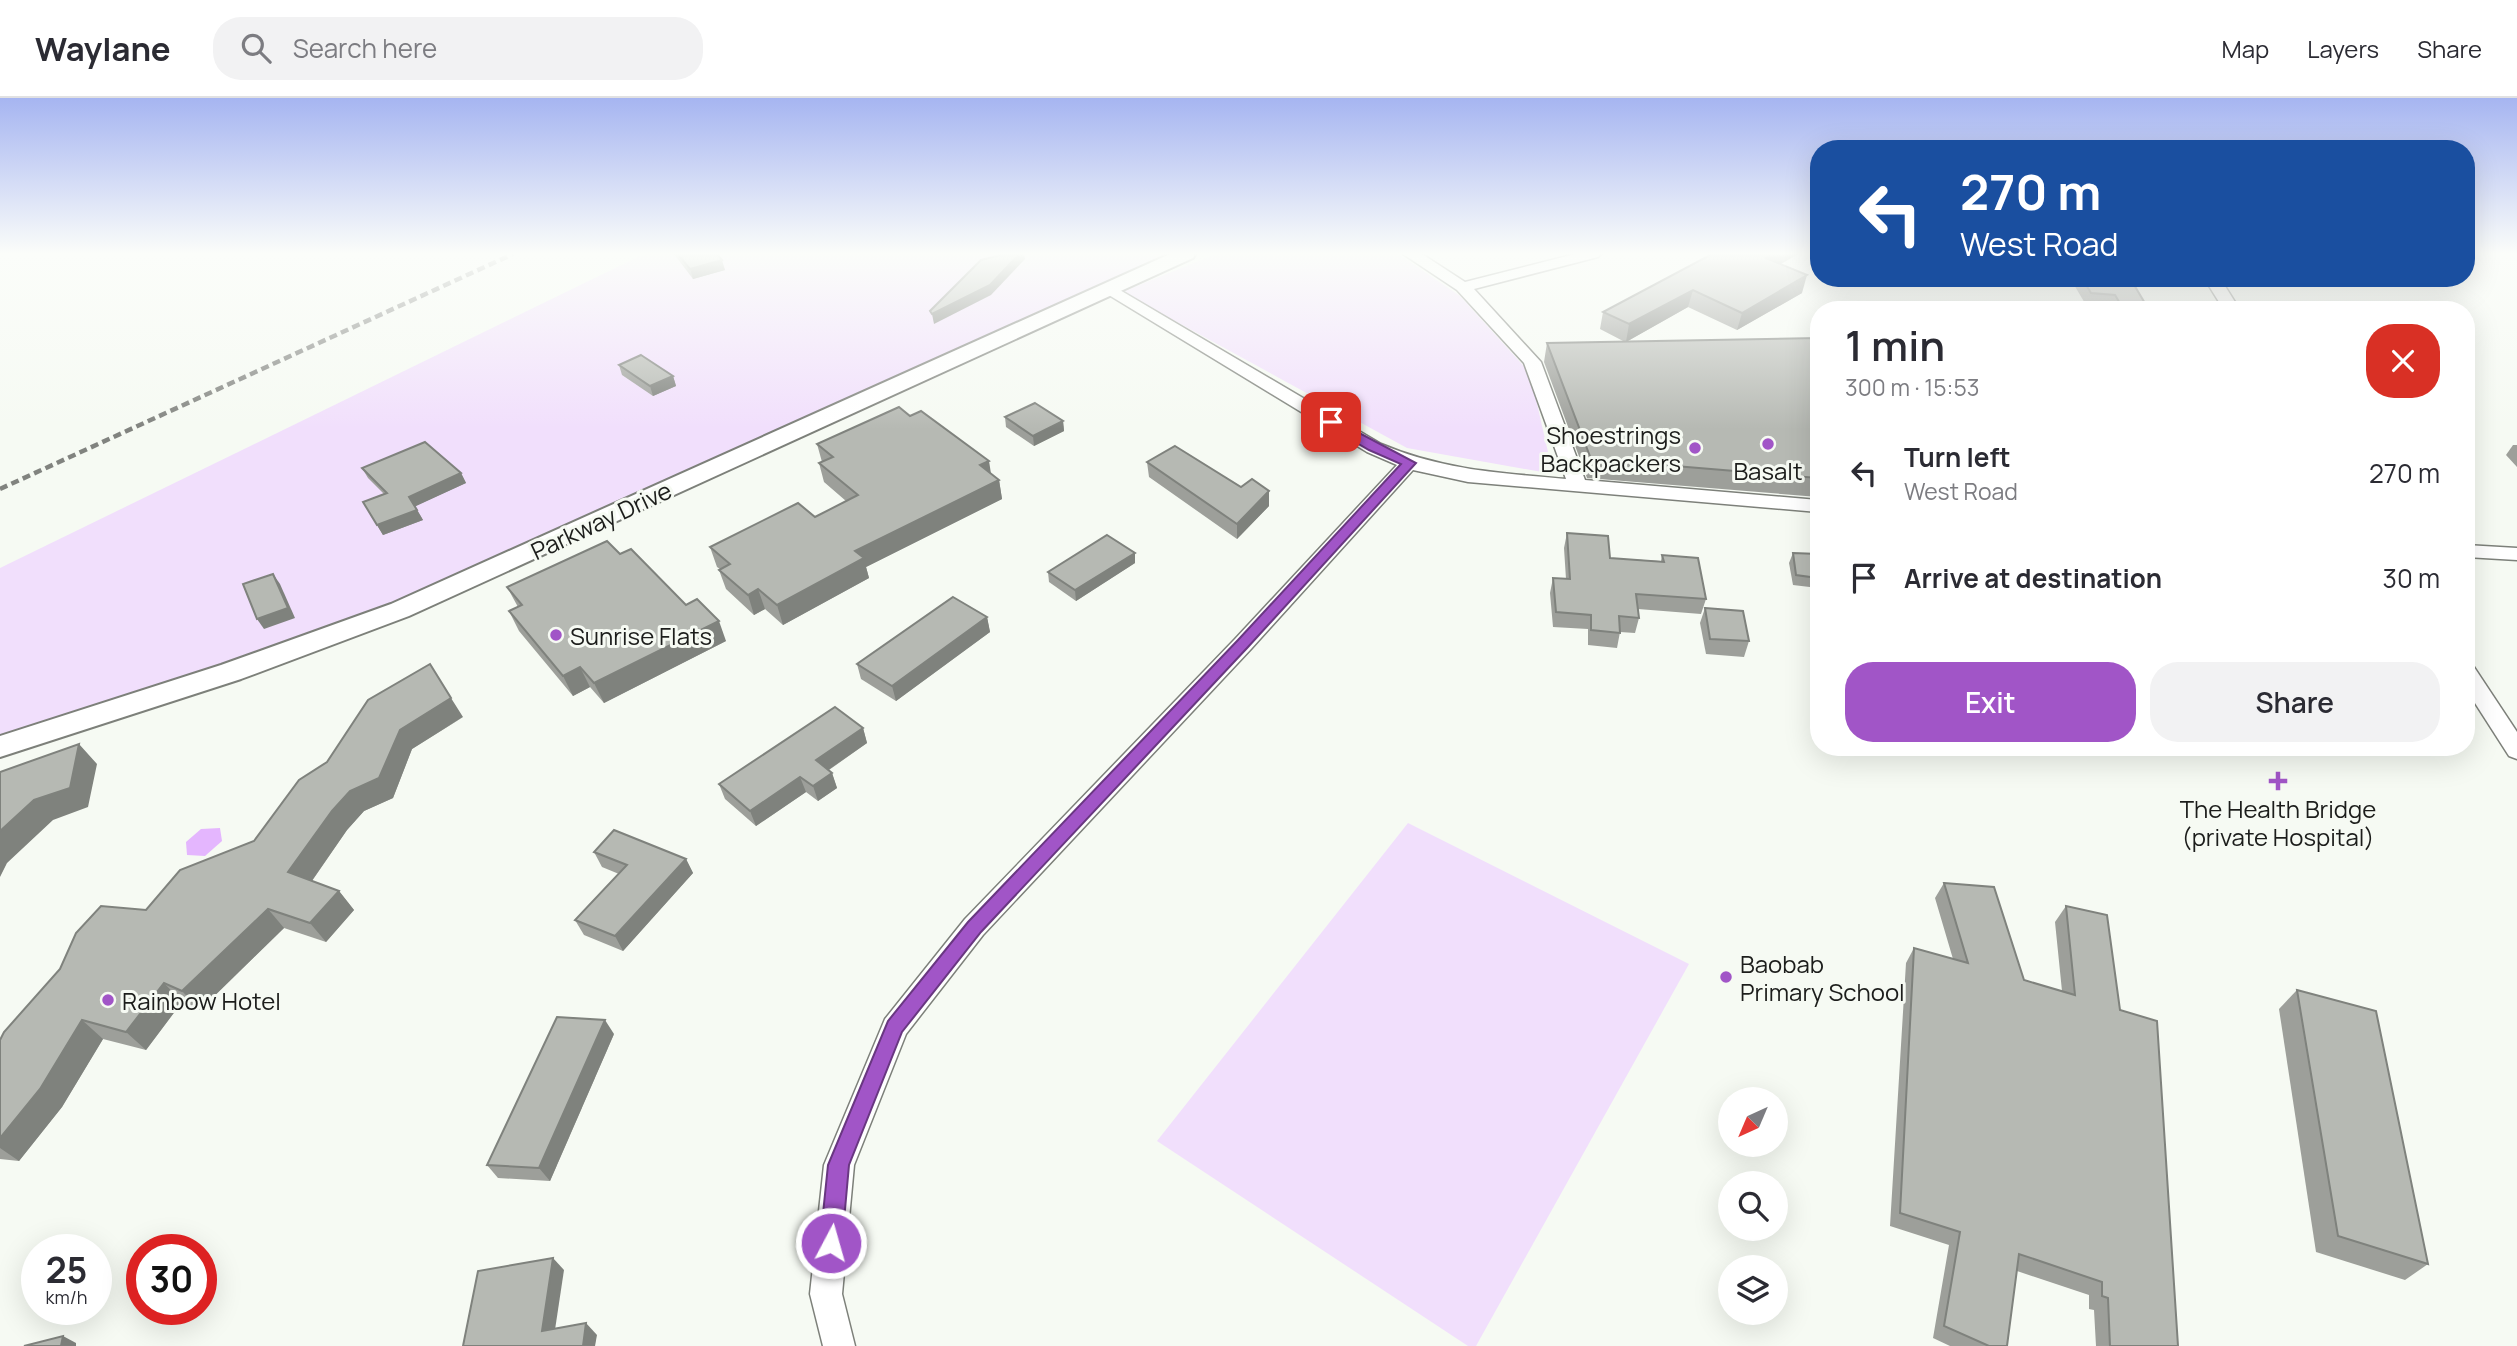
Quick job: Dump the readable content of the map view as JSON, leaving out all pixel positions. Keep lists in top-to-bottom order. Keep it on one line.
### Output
{"streets":{"street":["Parkway Drive"]},"places":{"other":["Basalt","Shoestrings Backpackers","Sunrise Flats","Baobab Primary School","Rainbow Hotel"],"health":["The Health Bridge (private Hospital)"]},"north":"bottom left","page":{"header":"Waylane","search":"Search here","nav":["Map","Layers","Share"],"turn":["270 m","West Road"],"heading":["1 min","300 m · 15:53"],"list":[{"name":"Turn left","note":"West Road","value":"270 m"},{"name":"Arrive at destination","value":"30 m"}],"buttons":["Exit","Share"],"speed":"25 km/h","limit":"30"}}
